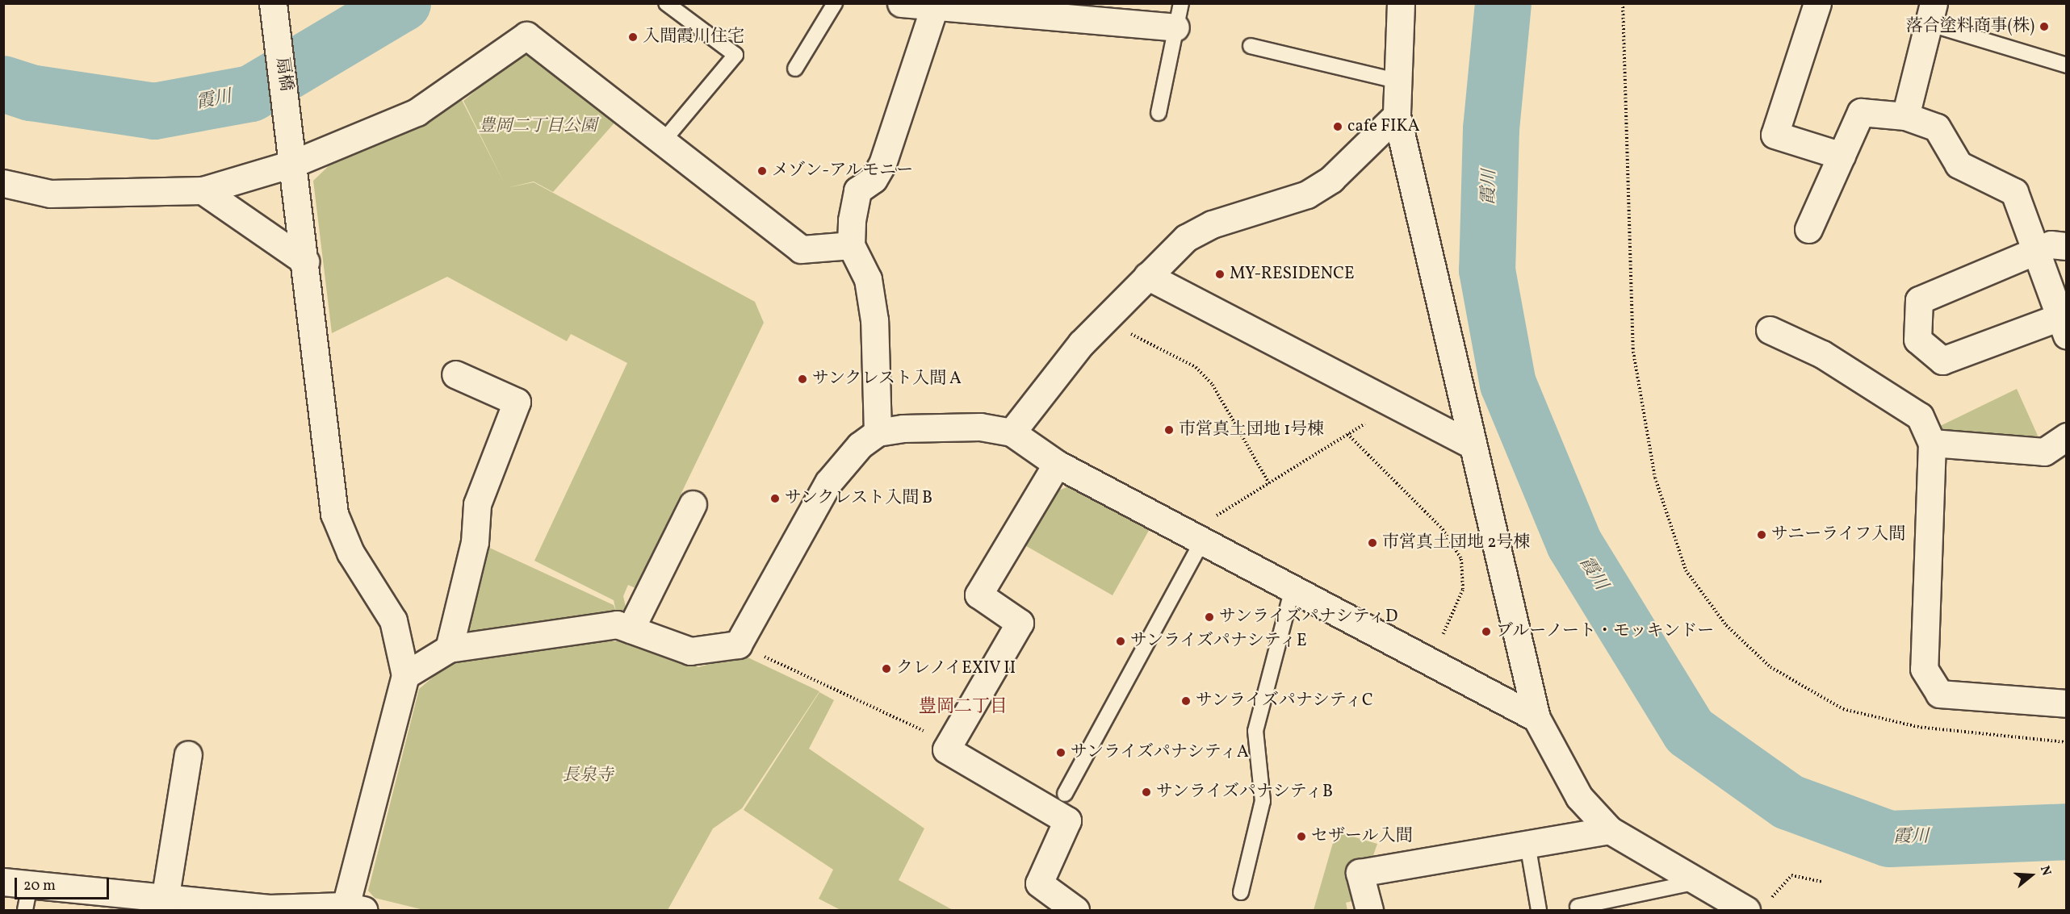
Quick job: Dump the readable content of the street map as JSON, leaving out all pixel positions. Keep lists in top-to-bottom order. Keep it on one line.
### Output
{"streets":{"street":["扇橋"]},"districts":["豊岡二丁目"],"water":["霞川"],"parks":["豊岡二丁目公園","長泉寺"],"places":["落合塗料商事(株)","入間霞川住宅","cafe FIKA","メゾン-アルモニー","MY-RESIDENCE","サンクレスト入間 A","市営真土団地 1号棟","サンクレスト入間 B","サニーライフ入間","市営真土団地 2号棟","サンライズパナシティD","ブルーノート・モッキンドー","サンライズパナシティE","クレノイEXIV II","サンライズパナシティC","サンライズパナシティA","サンライズパナシティB","セザール入間"],"scale_bar":"20 m","north":"right"}
